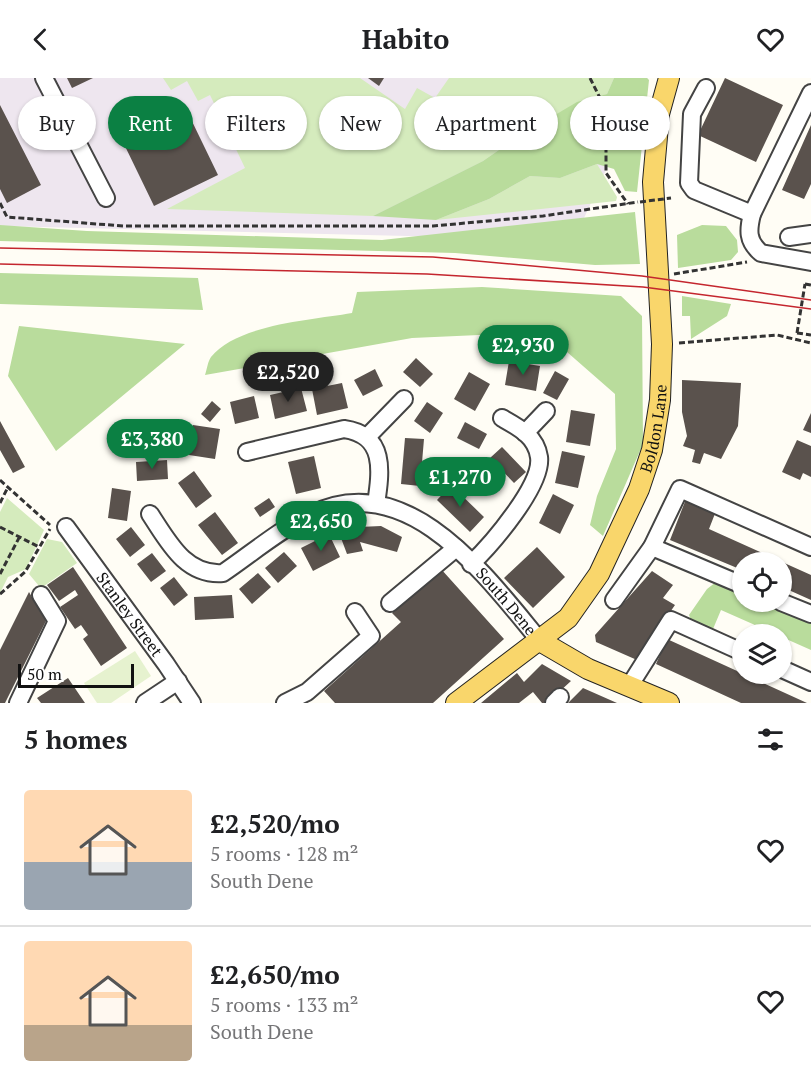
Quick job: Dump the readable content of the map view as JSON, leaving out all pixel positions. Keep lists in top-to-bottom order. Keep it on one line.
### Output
{"streets":{"main road":["Boldon Lane"],"street":["South Dene","Stanley Street"]},"crossings":[["Boldon Lane","South Dene"]],"scale_bar":"50 m","page":{"header":"Habito","chip":["Buy","Rent","Filters","New","Apartment","House"],"price":["£2,930","£2,520","£3,380","£1,270","£2,650"],"scale":"50 m","heading":"5 homes","list":[{"name":"£2,520/mo","note":"5 rooms · 128 m² · South Dene"},{"name":"£2,650/mo","note":"5 rooms · 133 m² · South Dene"}]}}
